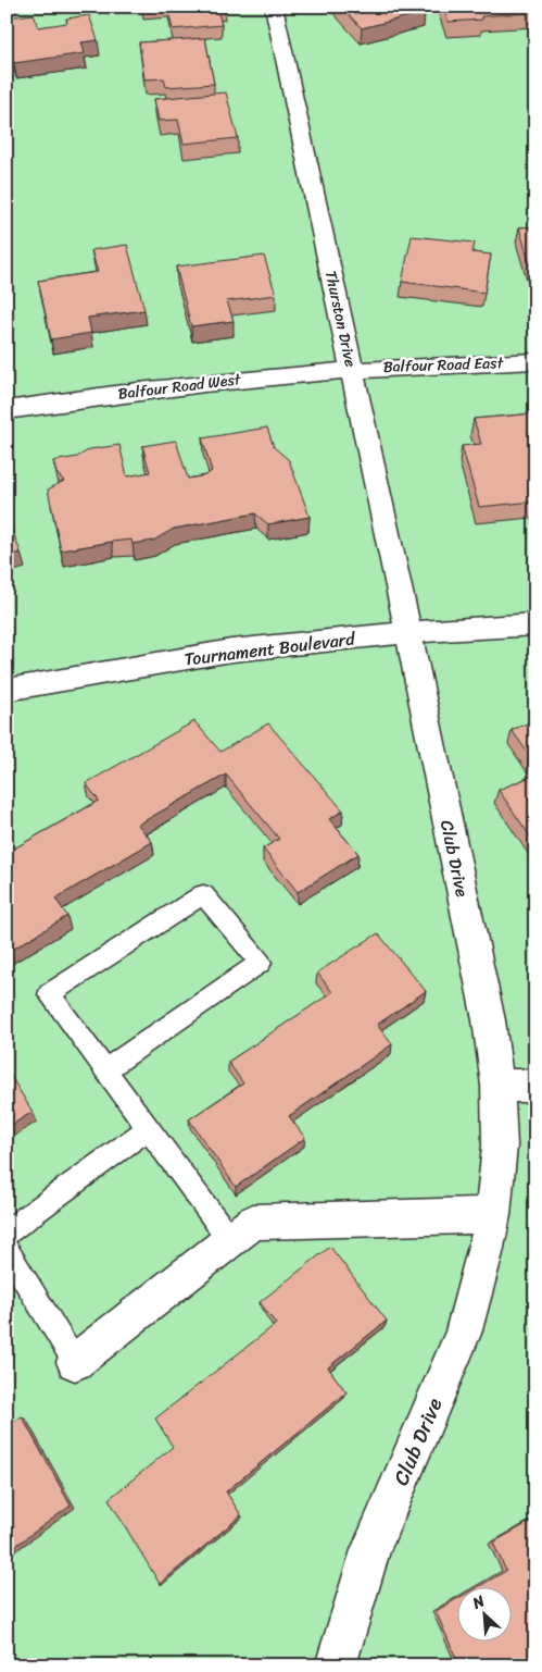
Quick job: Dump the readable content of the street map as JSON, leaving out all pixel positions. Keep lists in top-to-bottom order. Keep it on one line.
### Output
{"streets":{"street":["Thurston Drive","Balfour Road East","Balfour Road West","Tournament Boulevard","Club Drive"]},"crossings":[["Thurston Drive","Balfour Road East"],["Thurston Drive","Balfour Road West"],["Thurston Drive","Tournament Boulevard"],["Thurston Drive","Club Drive"],["Balfour Road East","Balfour Road West"],["Tournament Boulevard","Club Drive"]],"north":"top left"}
